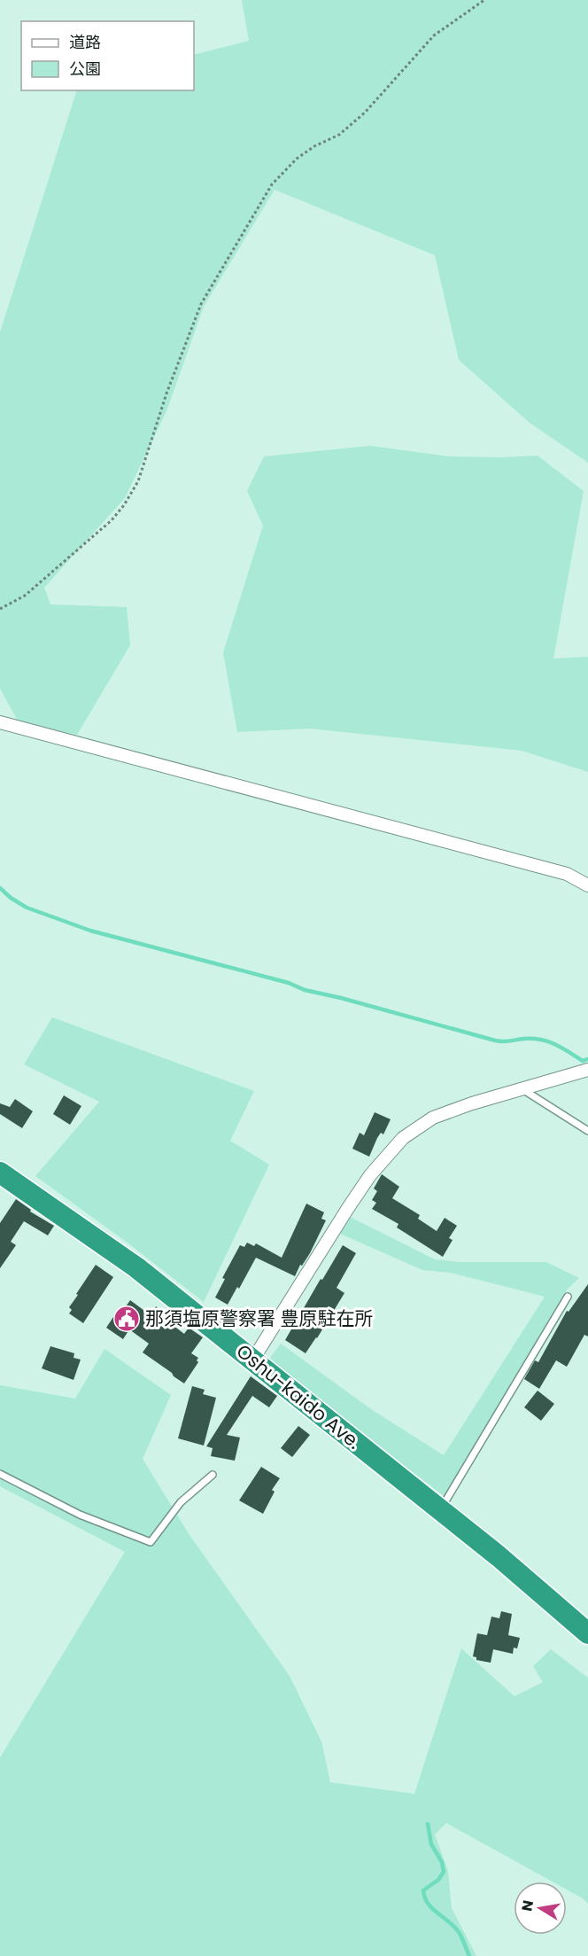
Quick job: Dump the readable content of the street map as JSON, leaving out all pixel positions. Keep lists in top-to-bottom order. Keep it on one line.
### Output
{"streets":{"highway":["Oshu-kaido Ave."]},"places":{"public building":["那須塩原警察署 豊原駐在所"]},"legend":["道路","公園"],"north":"left"}
